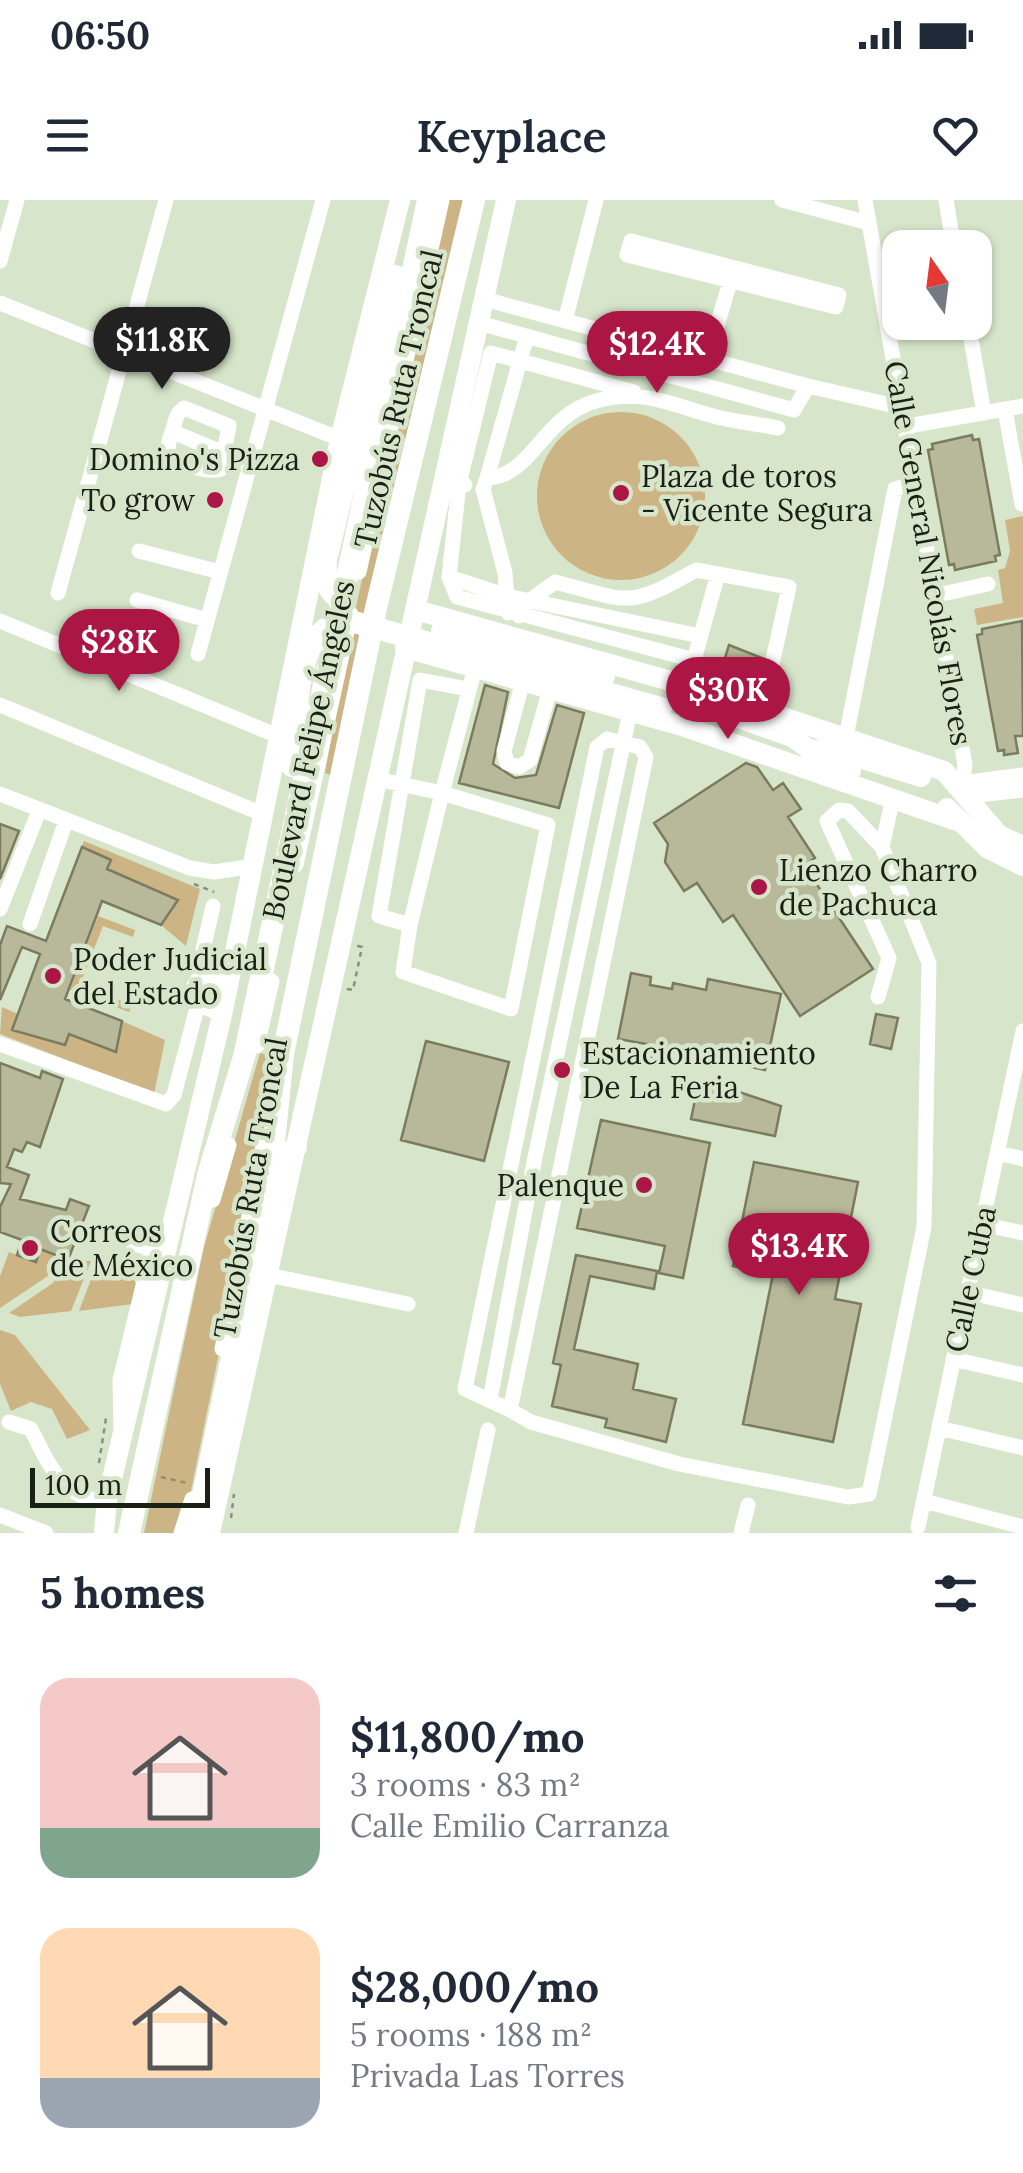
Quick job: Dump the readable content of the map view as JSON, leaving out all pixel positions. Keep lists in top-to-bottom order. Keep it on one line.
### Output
{"streets":{"highway":["Boulevard Felipe Ángeles"],"street":["Tuzobús Ruta Troncal","Calle General Nicolás Flores","Calle Cuba"]},"crossings":[["Tuzobús Ruta Troncal","Boulevard Felipe Ángeles"]],"places":["Domino's Pizza","Plaza de toros - Vicente Segura","To grow","Lienzo Charro de Pachuca","Poder Judicial del Estado","Estacionamiento De La Feria","Palenque","Correos de México"],"scale_bar":"100 m","north":"top","page":{"status":"06:50","header":"Keyplace","price":["$11.8K","$12.4K","$28K","$30K","$13.4K"],"scale":"100 m","heading":"5 homes","list":[{"name":"$11,800/mo","note":"3 rooms · 83 m² · Calle Emilio Carranza"},{"name":"$28,000/mo","note":"5 rooms · 188 m² · Privada Las Torres"}]}}
